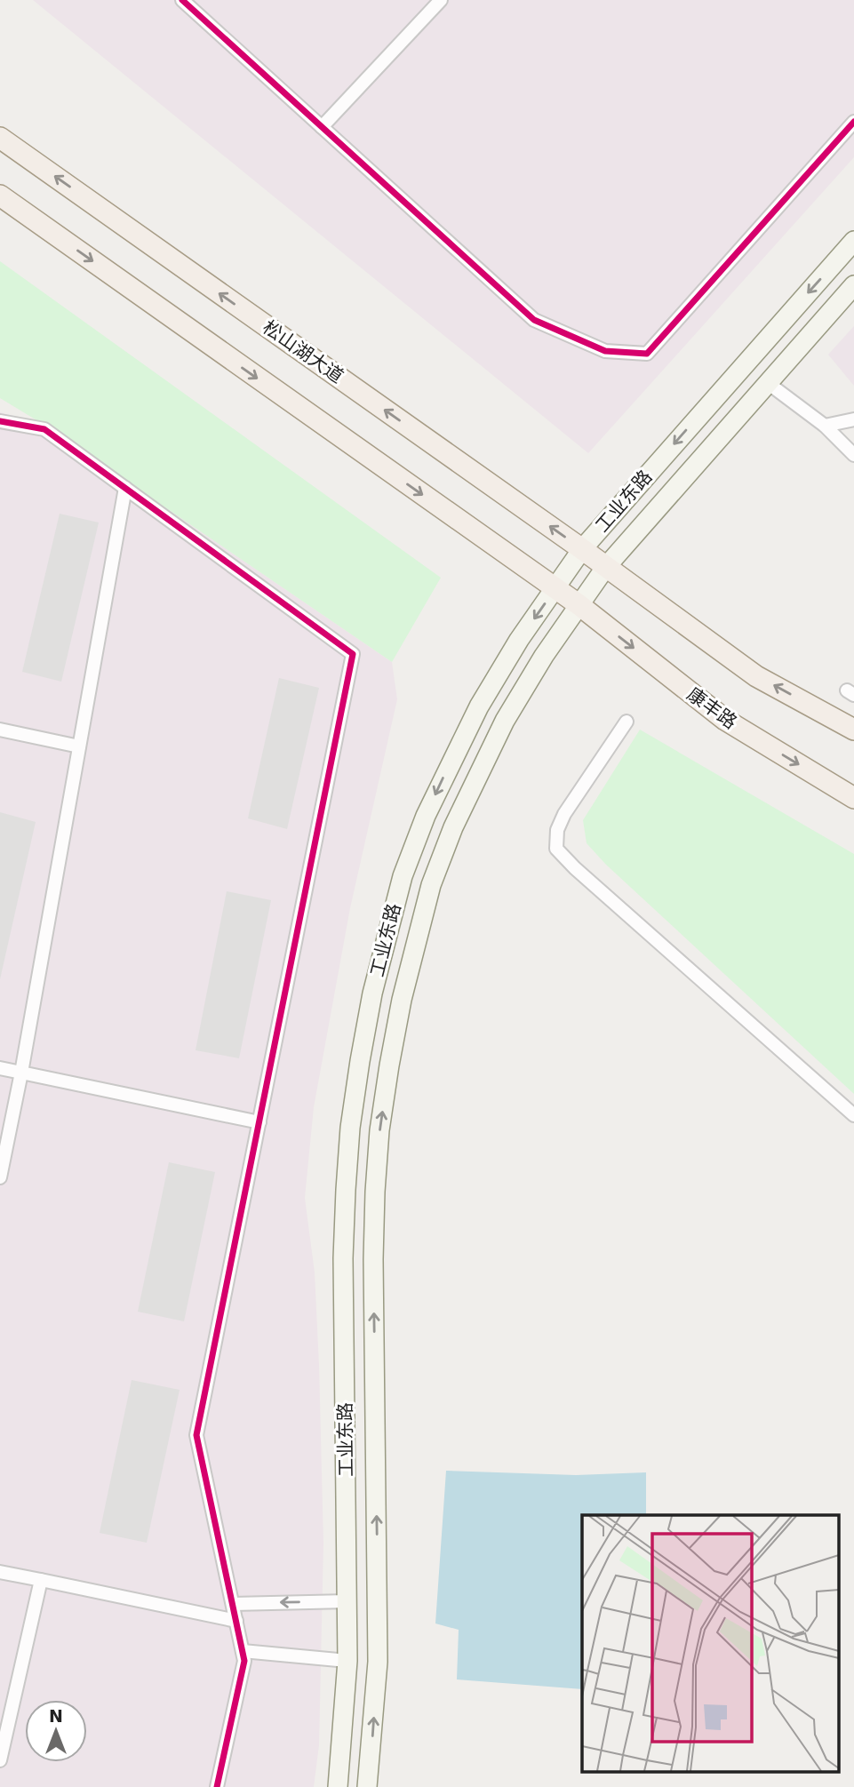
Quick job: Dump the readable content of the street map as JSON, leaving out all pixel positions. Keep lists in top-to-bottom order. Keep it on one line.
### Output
{"streets":{"main road":["松山湖大道","工业东路","康丰路"]},"crossings":[["松山湖大道","工业东路"],["工业东路","康丰路"]],"north":"top"}
